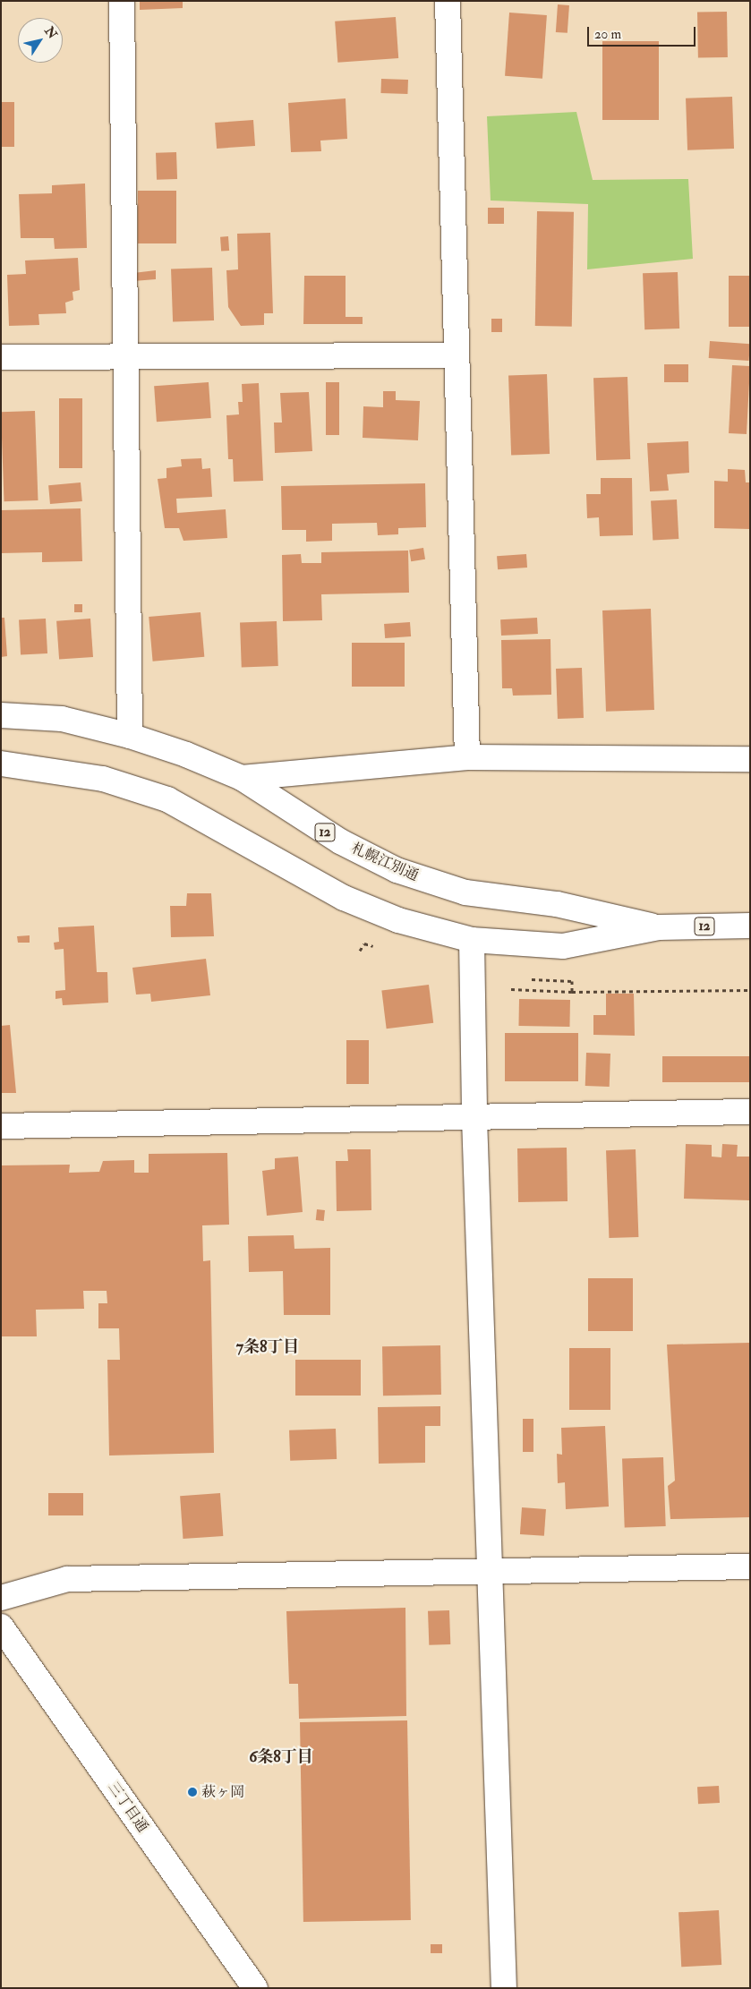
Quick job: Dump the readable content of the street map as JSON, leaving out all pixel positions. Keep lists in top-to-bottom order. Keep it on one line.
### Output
{"streets":{"main road":["12","札幌江別通","三丁目通"]},"districts":["7条8丁目","6条8丁目"],"places":["萩ヶ岡"],"scale_bar":"20 m","north":"top right"}
